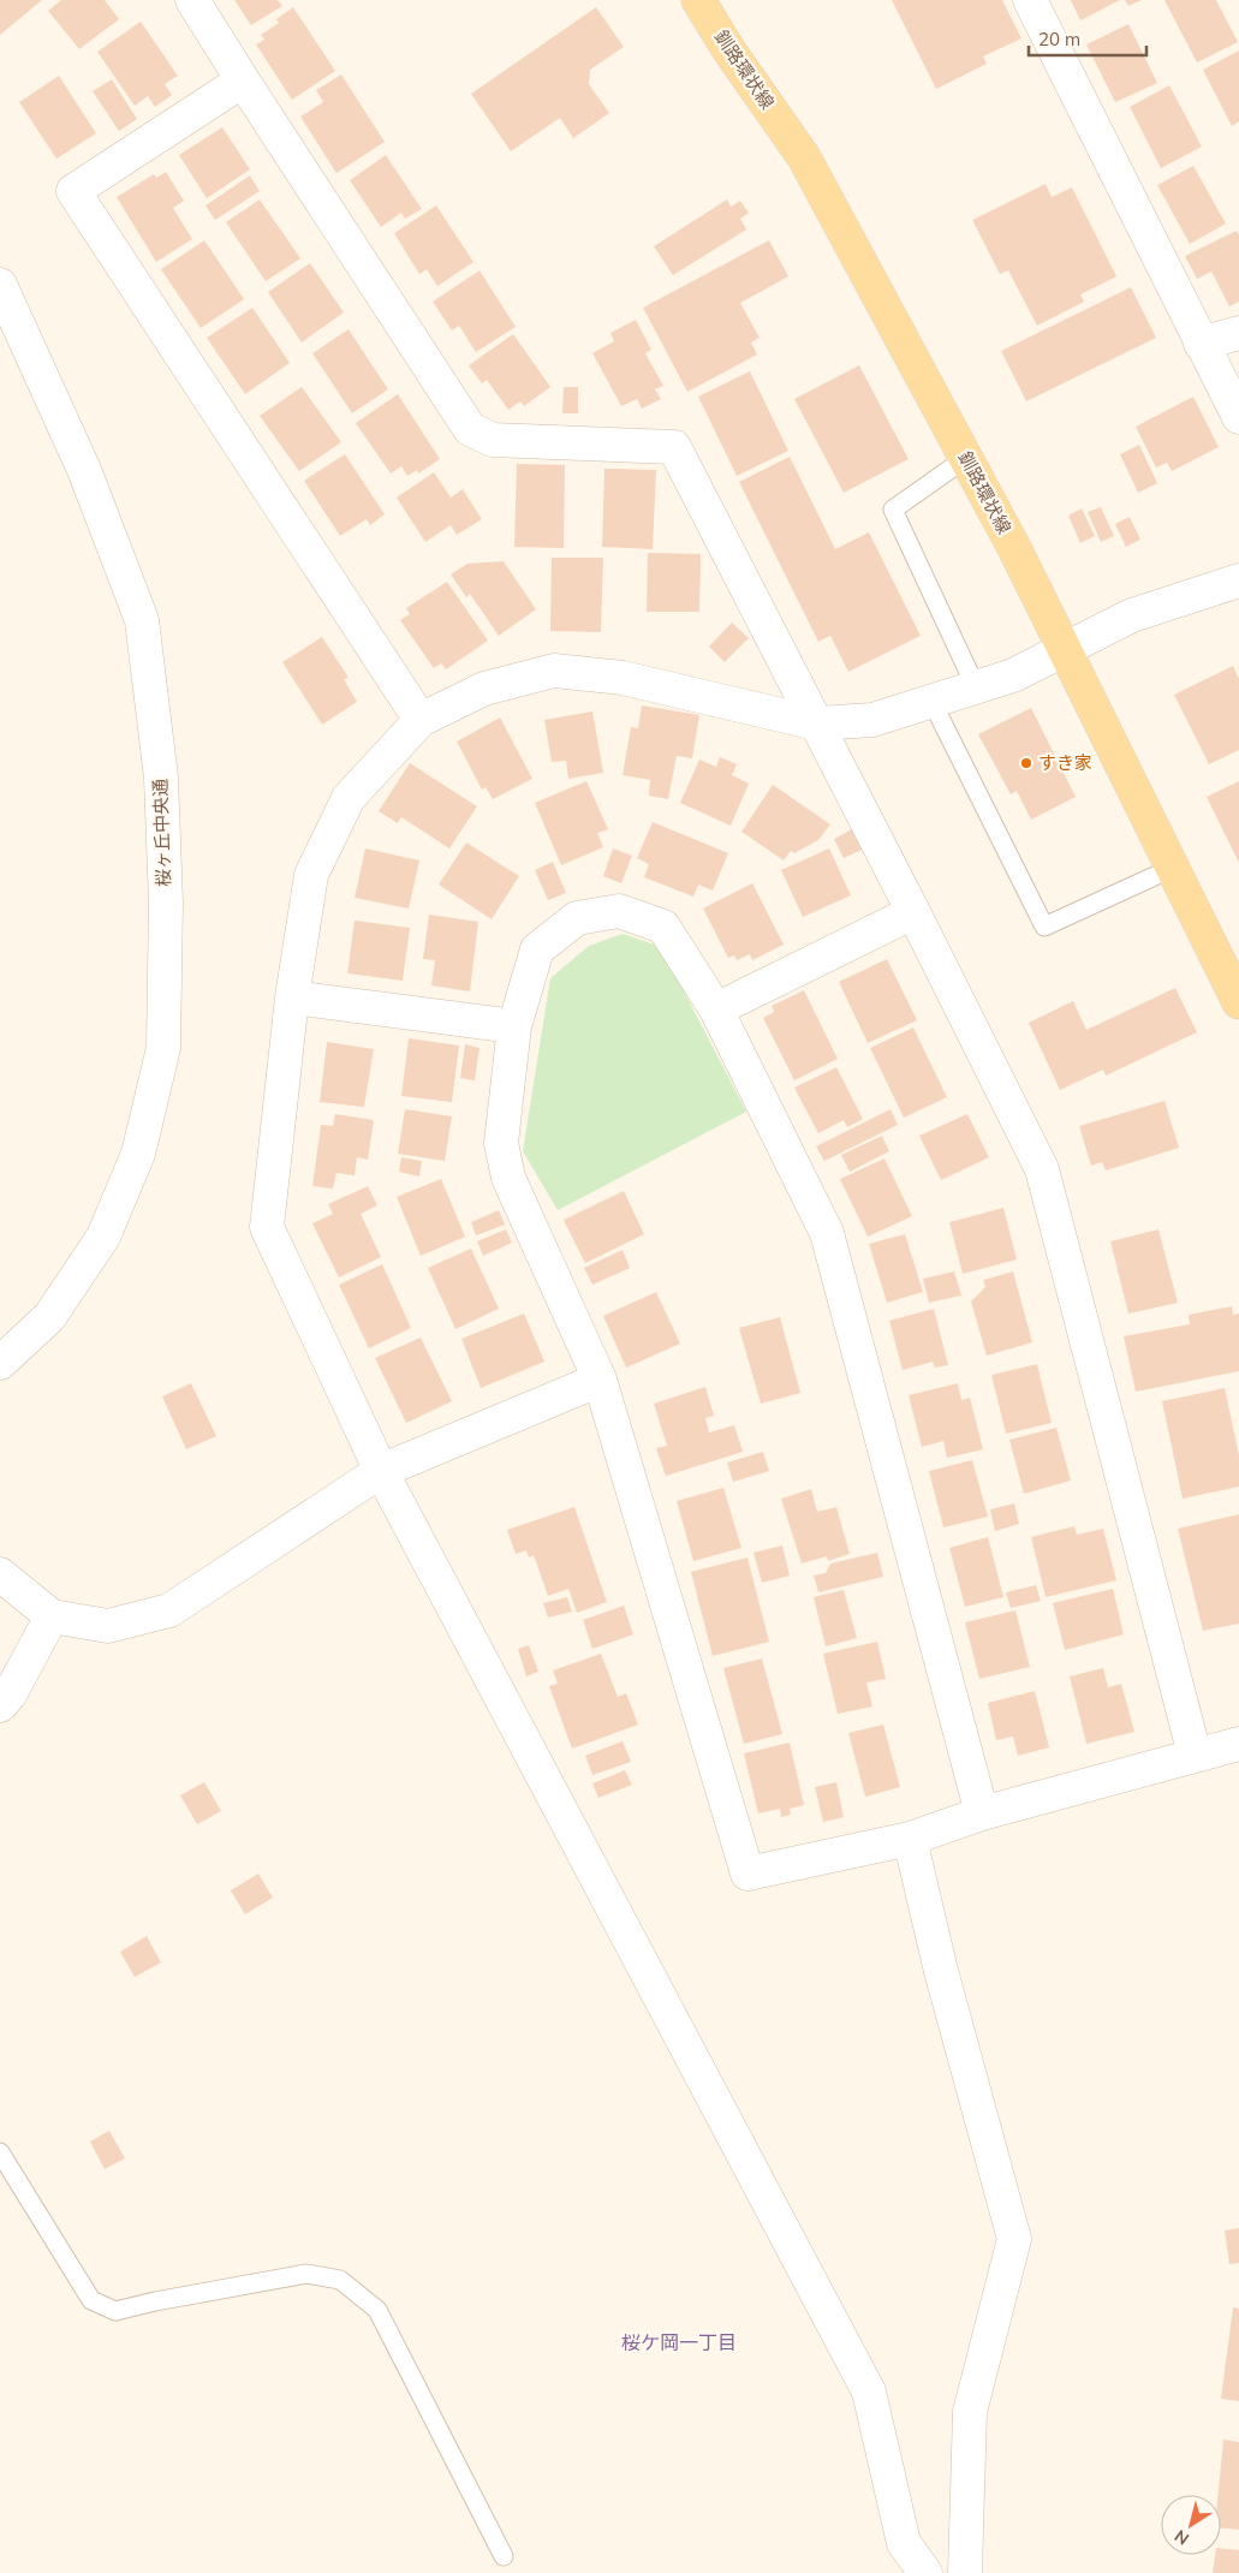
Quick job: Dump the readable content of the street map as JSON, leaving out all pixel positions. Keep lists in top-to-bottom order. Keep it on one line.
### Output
{"streets":{"main road":["釧路環状線"],"street":["桜ヶ丘中央通"]},"districts":["桜ケ岡一丁目"],"places":["すき家"],"scale_bar":"20 m","north":"bottom left"}
